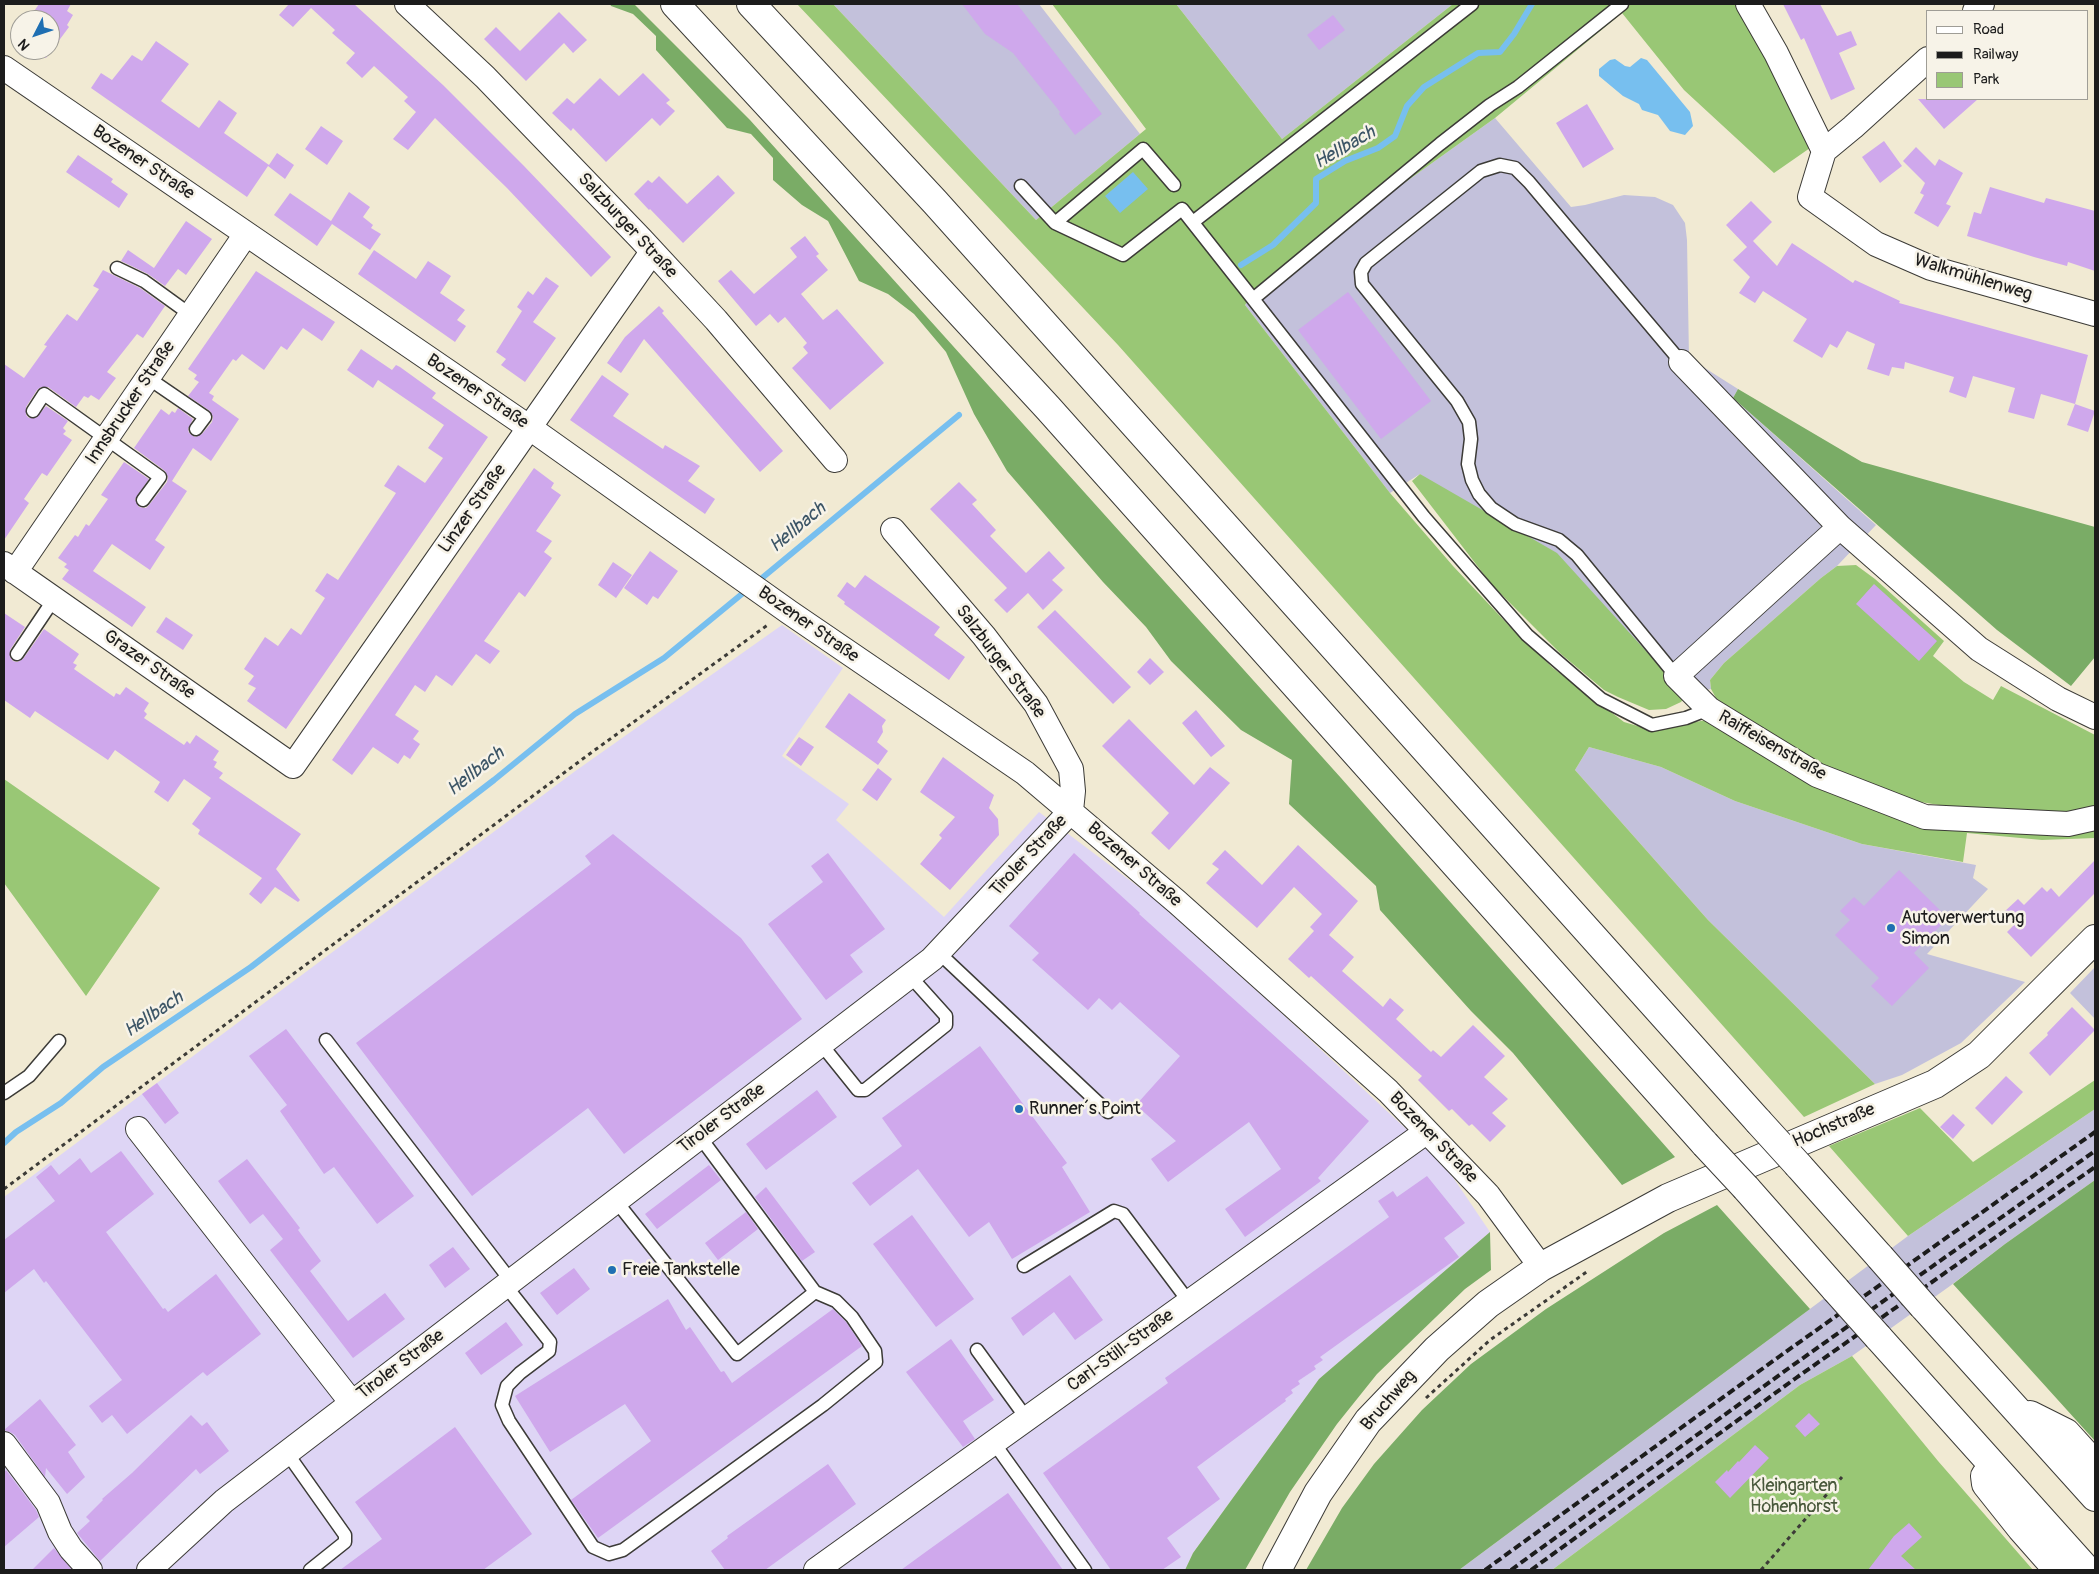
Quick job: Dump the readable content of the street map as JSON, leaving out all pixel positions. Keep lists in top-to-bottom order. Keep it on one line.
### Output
{"streets":{"main road":["Hochstraße","Bruchweg"],"street":["Bozener Straße","Salzburger Straße","Walkmühlenweg","Innsbrucker Straße","Linzer Straße","Grazer Straße","Raiffeisenstraße","Tiroler Straße","Carl-Still-Straße"]},"crossings":[["Bozener Straße","Salzburger Straße"],["Bozener Straße","Innsbrucker Straße"],["Bozener Straße","Linzer Straße"],["Bozener Straße","Tiroler Straße"],["Bozener Straße","Hochstraße"],["Bozener Straße","Carl-Still-Straße"],["Bozener Straße","Bruchweg"],["Salzburger Straße","Linzer Straße"],["Salzburger Straße","Tiroler Straße"],["Innsbrucker Straße","Grazer Straße"],["Linzer Straße","Grazer Straße"],["Hochstraße","Bruchweg"]],"water":["Hellbach"],"parks":["Kleingarten Hohenhorst"],"places":["Autoverwertung Simon","Runner´s Point","Freie Tankstelle"],"legend":["Road","Railway","Park"],"north":"bottom left"}
